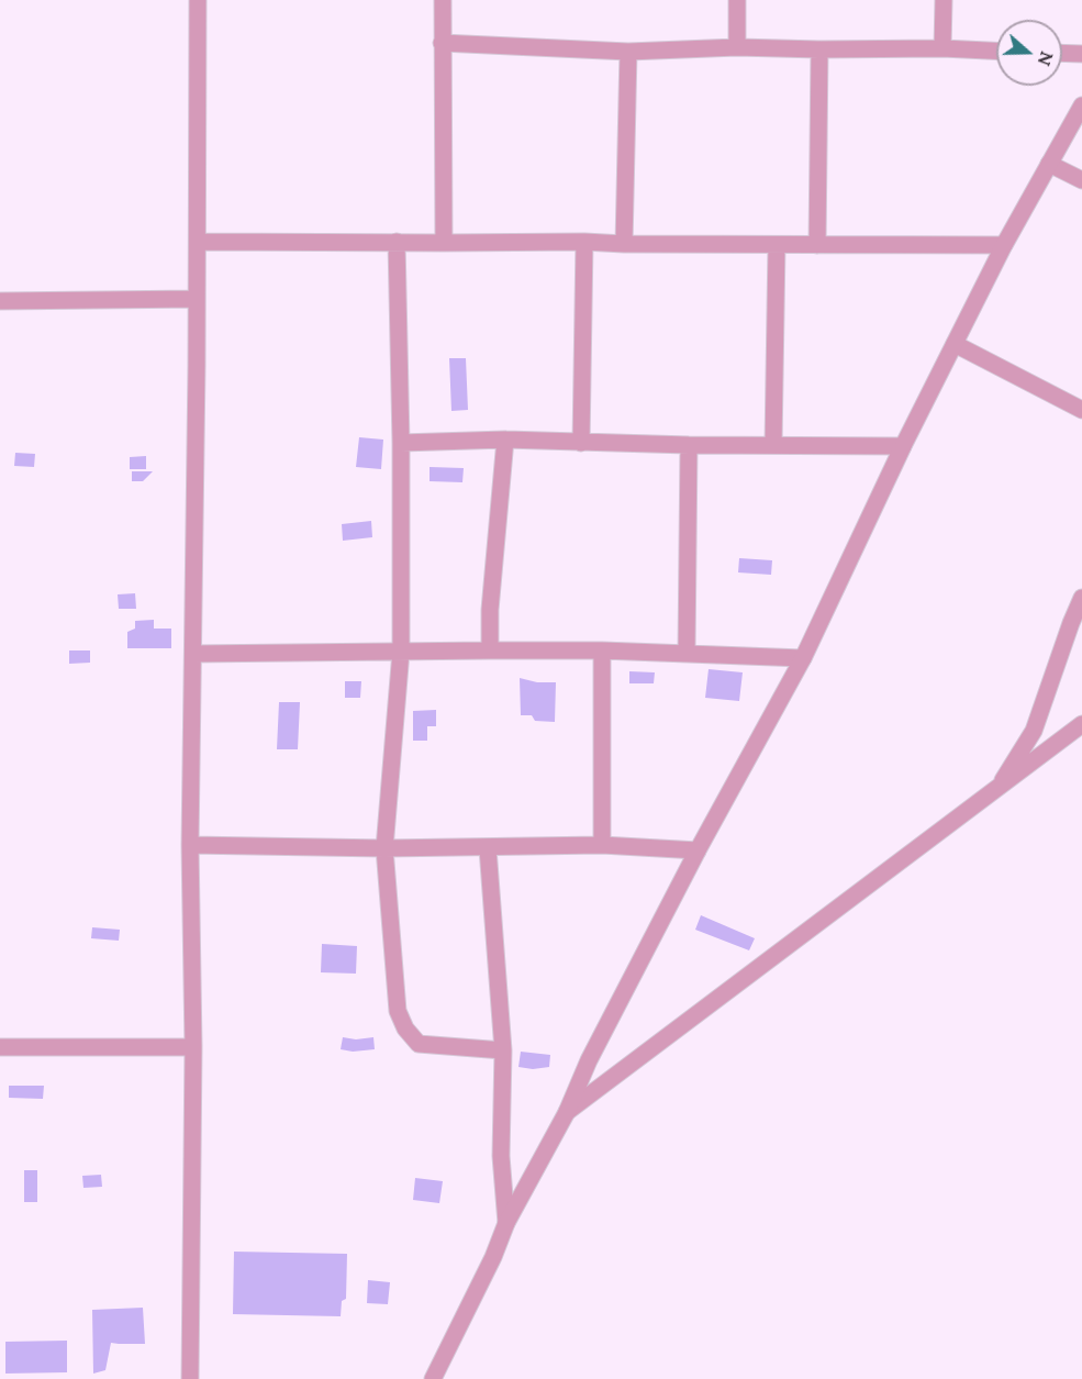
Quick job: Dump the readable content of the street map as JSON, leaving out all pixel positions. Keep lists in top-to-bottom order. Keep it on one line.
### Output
{"north":"right"}
